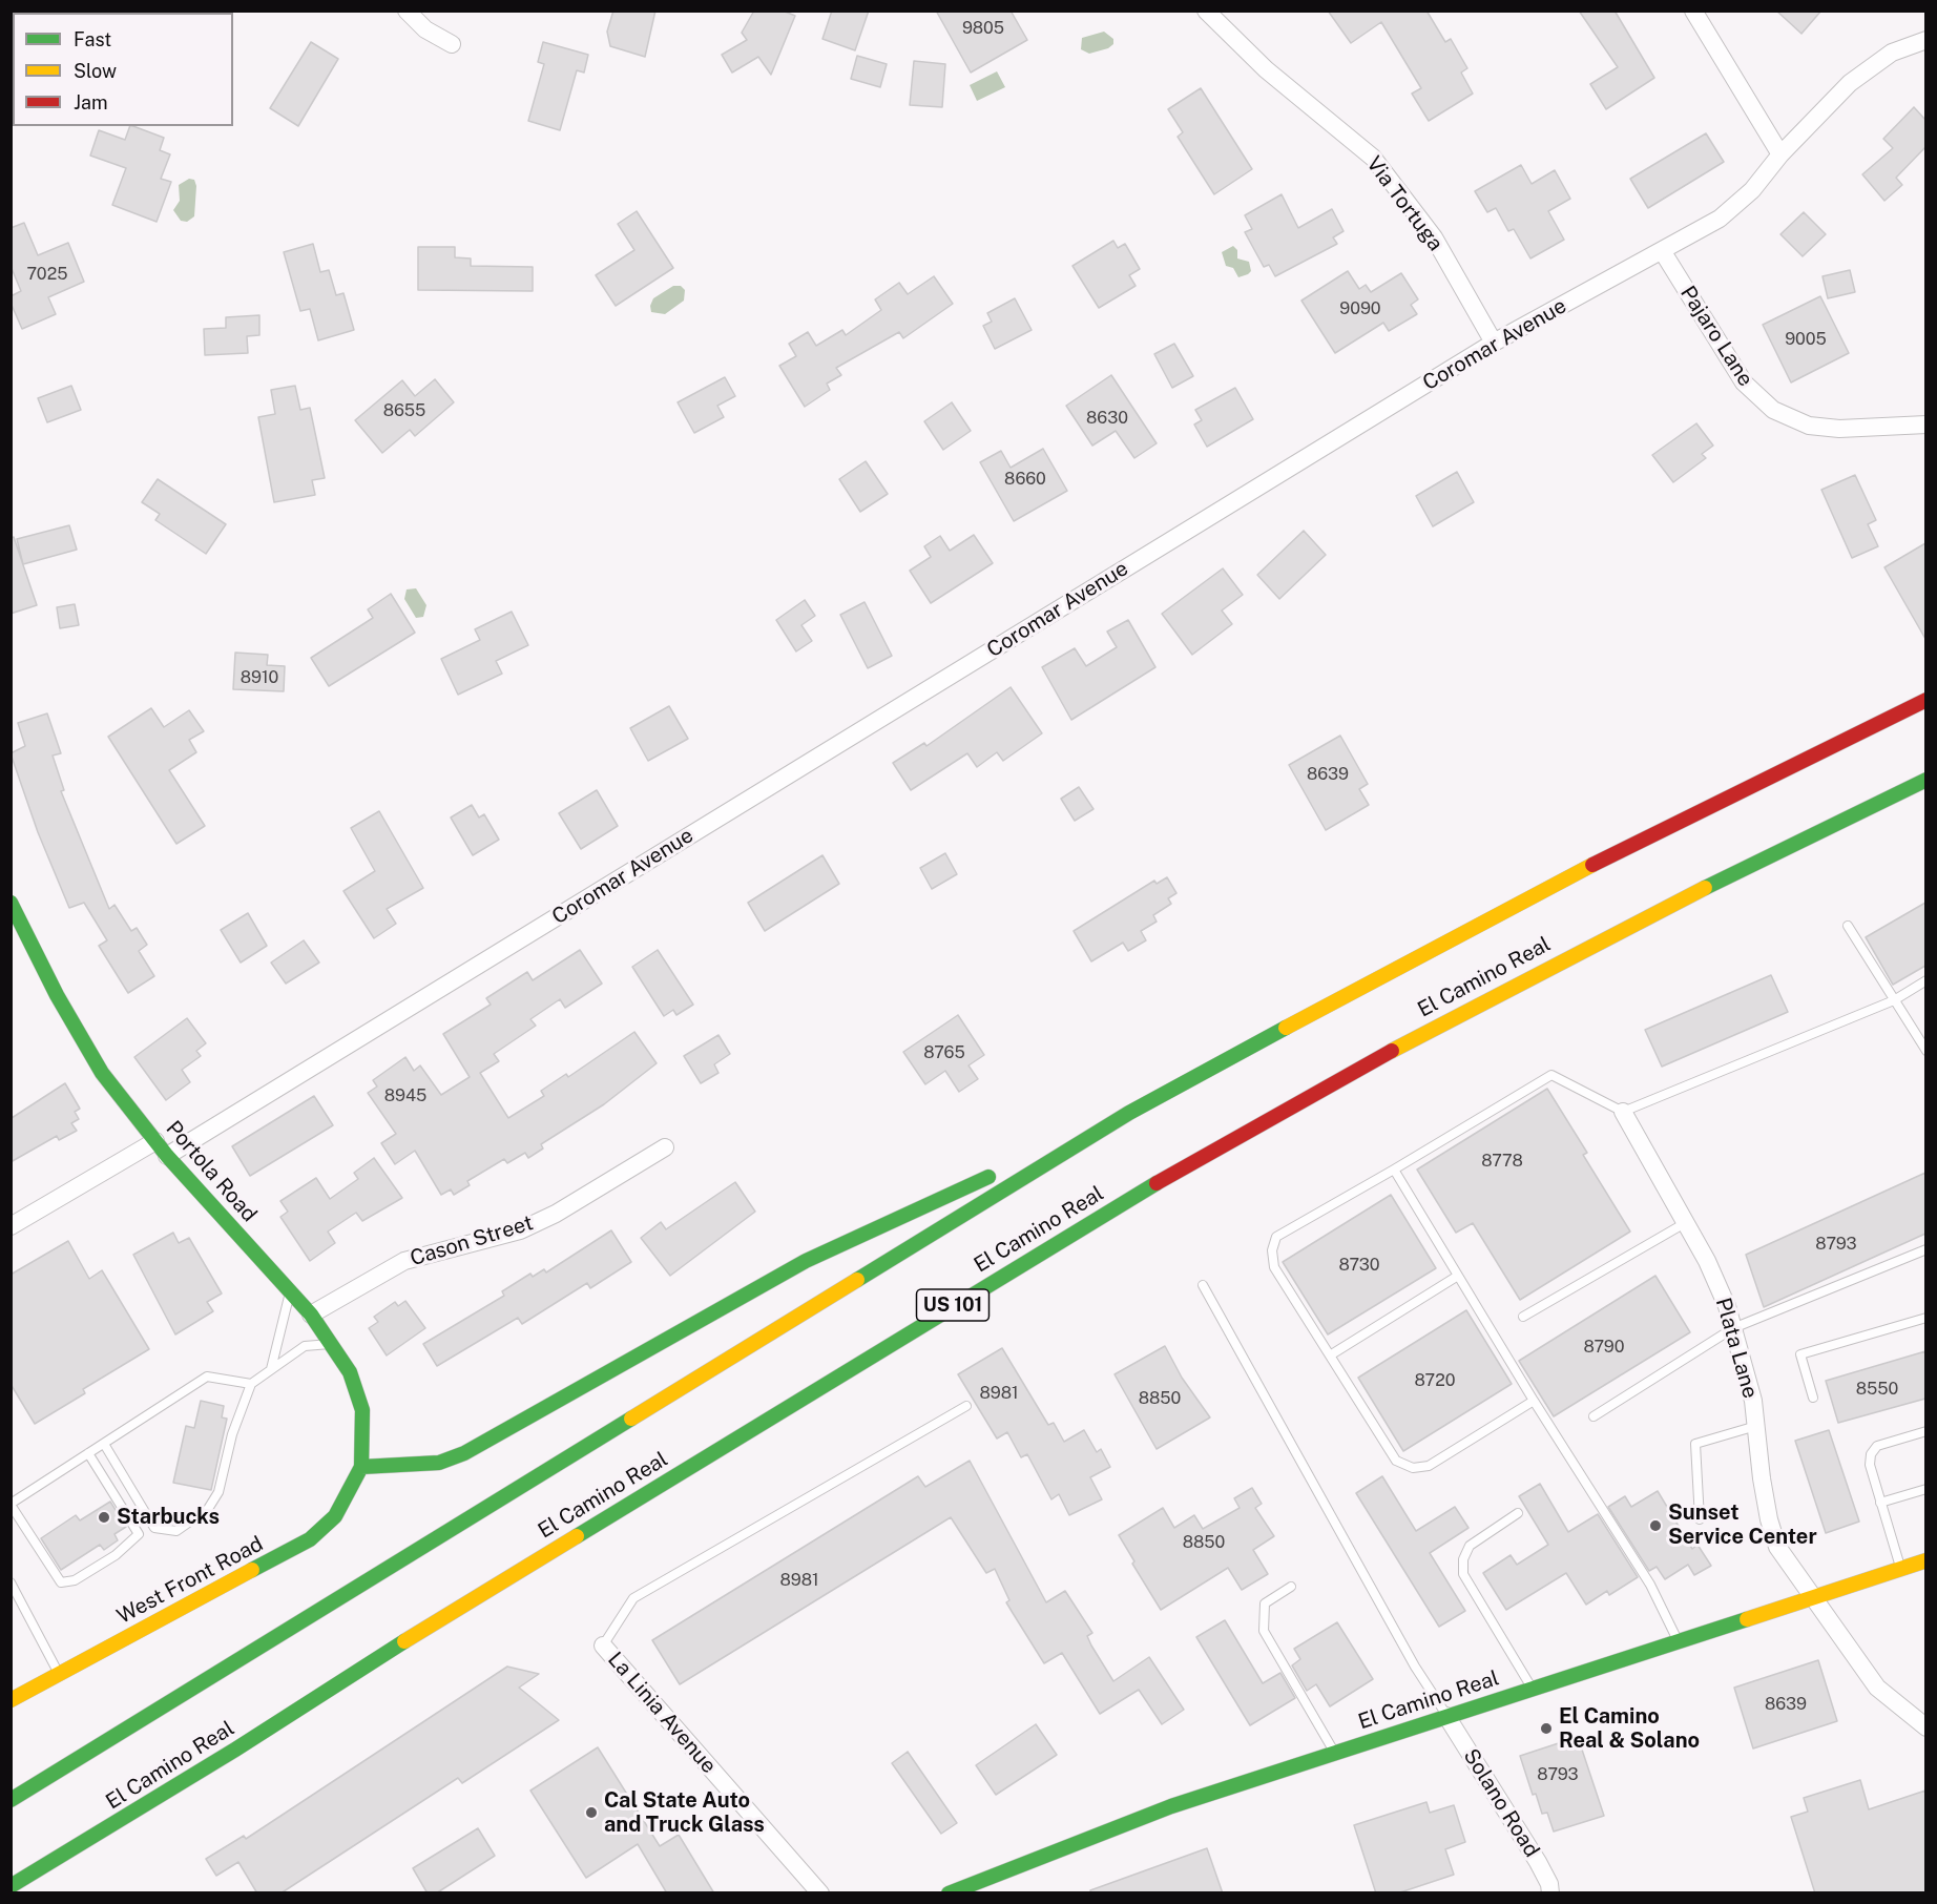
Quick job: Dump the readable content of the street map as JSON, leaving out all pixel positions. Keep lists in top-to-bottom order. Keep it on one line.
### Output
{"streets":{"main road":["El Camino Real","Portola Road","US 101","West Front Road"],"street":["Via Tortuga","Pajaro Lane","Coromar Avenue","Cason Street","Plata Lane","La Linia Avenue","Solano Road"]},"crossings":[["Via Tortuga","Coromar Avenue"],["Pajaro Lane","Coromar Avenue"],["Coromar Avenue","Portola Road"],["El Camino Real","Plata Lane"],["El Camino Real","Solano Road"],["Portola Road","Cason Street"],["Portola Road","West Front Road"]],"places":["Starbucks","Sunset Service Center","El Camino Real & Solano","Cal State Auto and Truck Glass"],"house_numbers":["9805","7025","9090","9005","8655","8630","8660","8910","8639","8765","8945","8778","8793","8730","8790","8720","8550","8981","8850","8850","8981","8639","8793"],"legend":["Fast","Slow","Jam"]}
